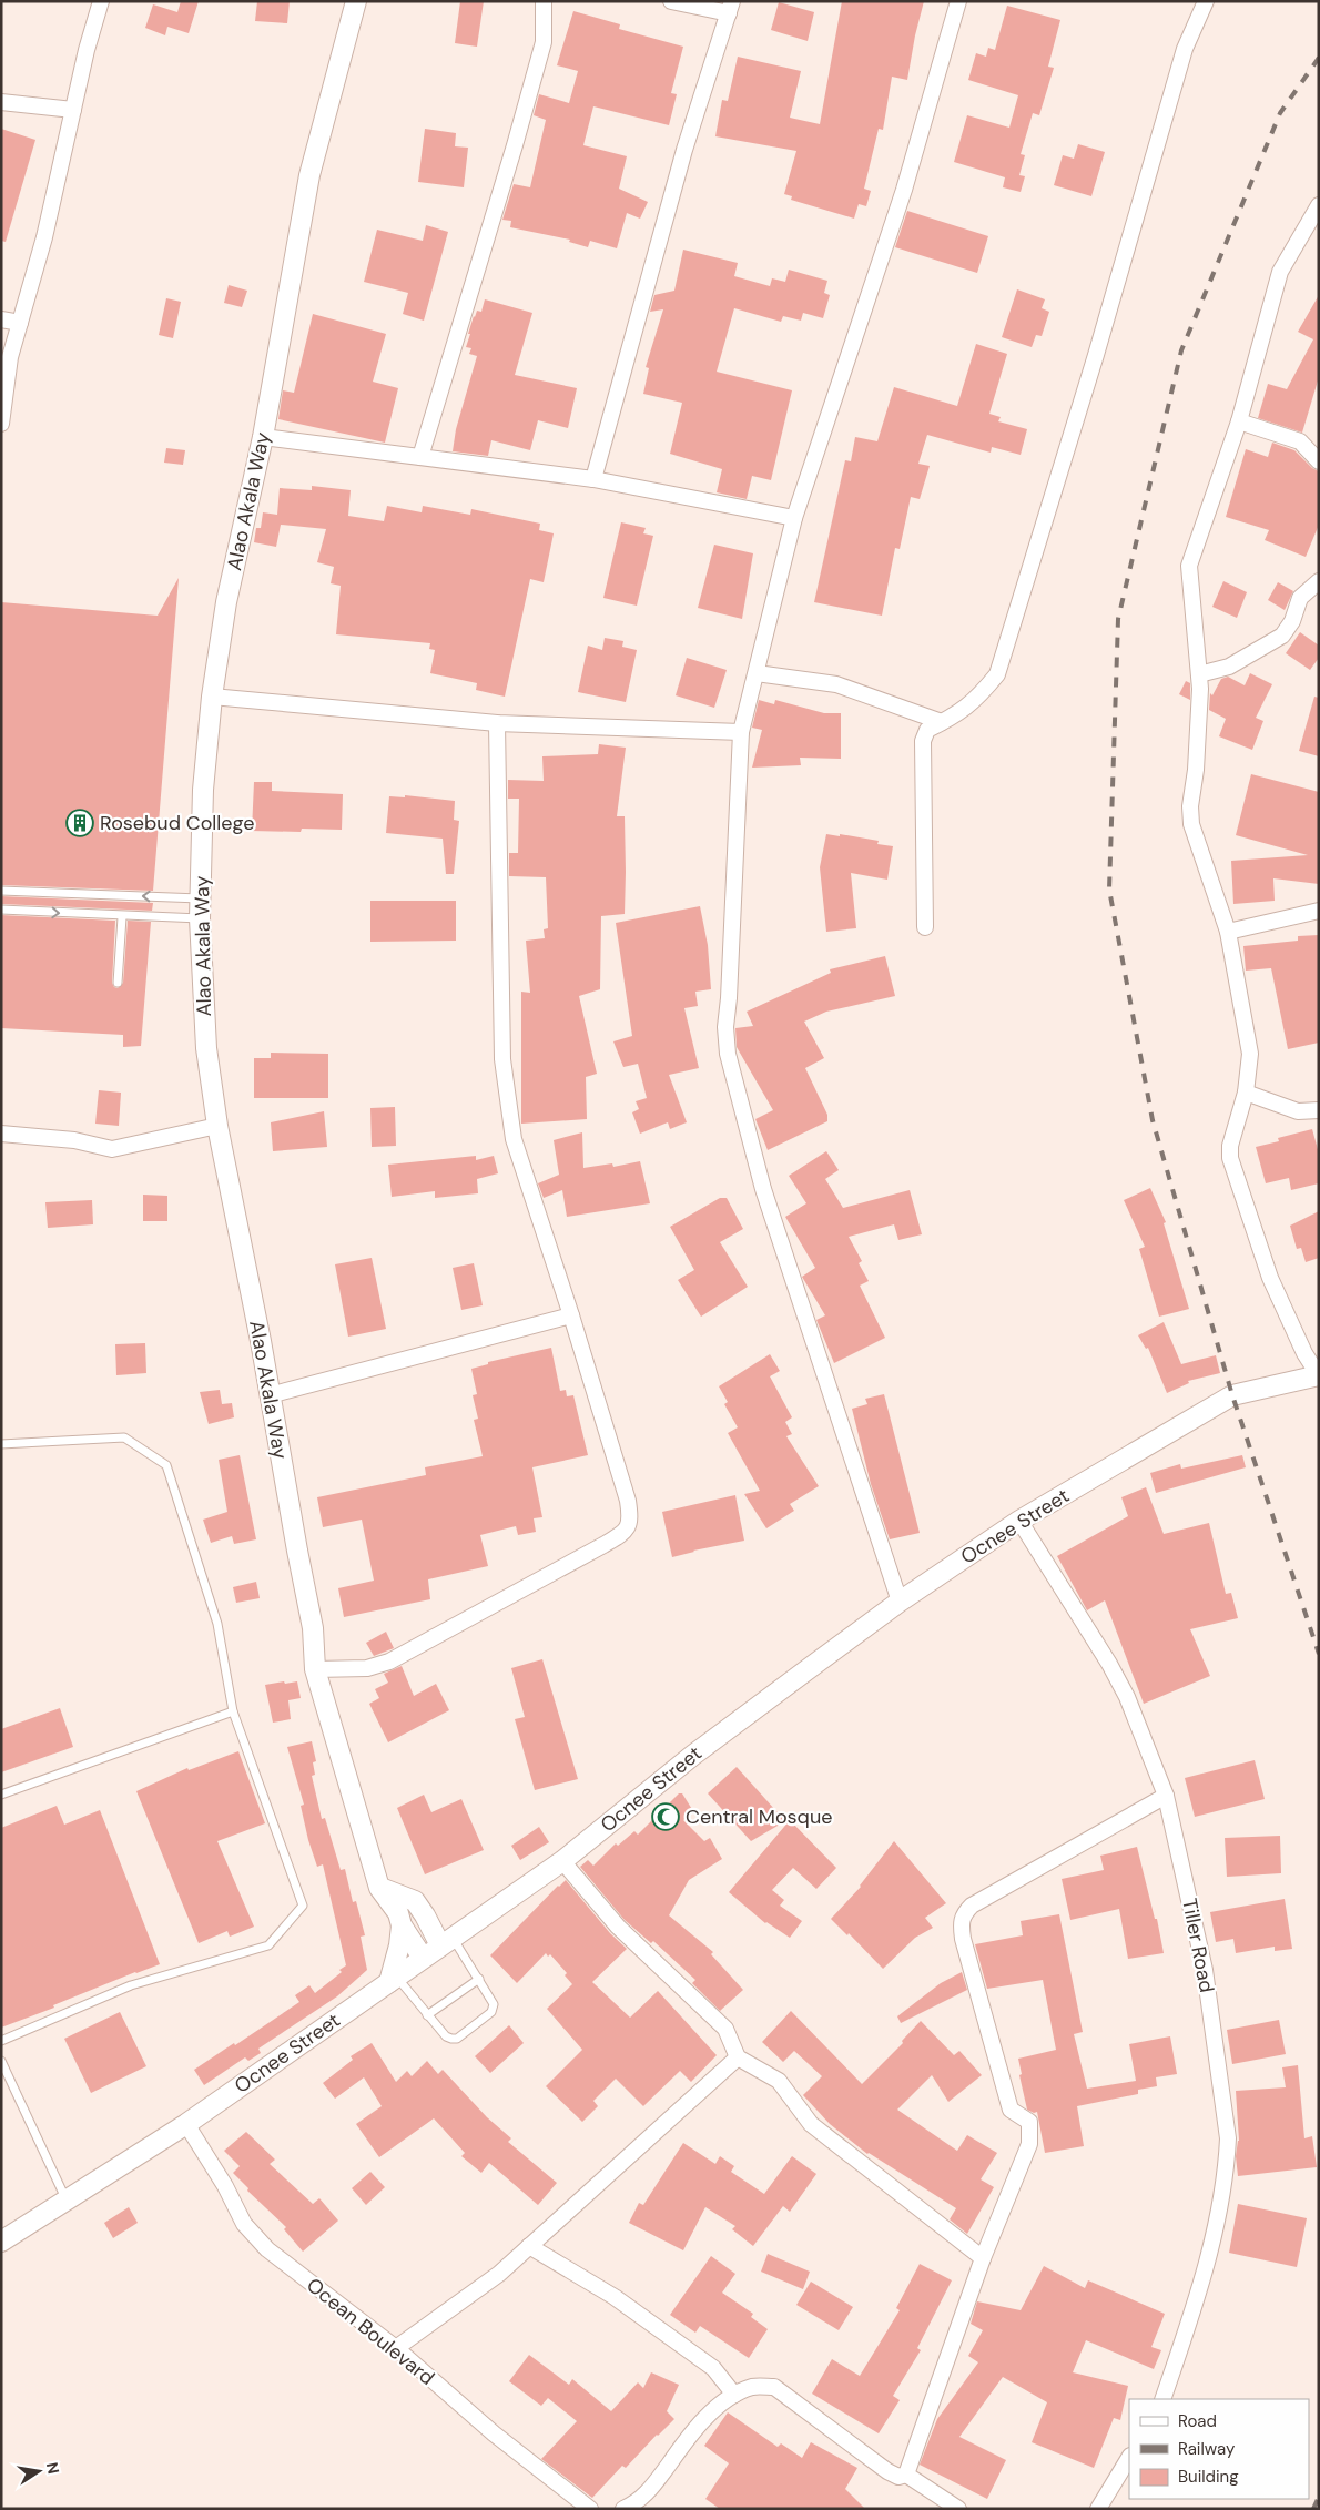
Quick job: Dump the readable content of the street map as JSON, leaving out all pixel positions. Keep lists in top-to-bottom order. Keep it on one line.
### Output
{"streets":{"street":["Alao Akala Way","Ocnee Street","Tiller Road","Ocean Boulevard"]},"crossings":[["Alao Akala Way","Ocnee Street"],["Ocnee Street","Tiller Road"],["Ocnee Street","Ocean Boulevard"]],"places":{"building":["Rosebud College"],"mosque":["Central Mosque"]},"legend":["Road","Railway","Building"],"north":"right"}
